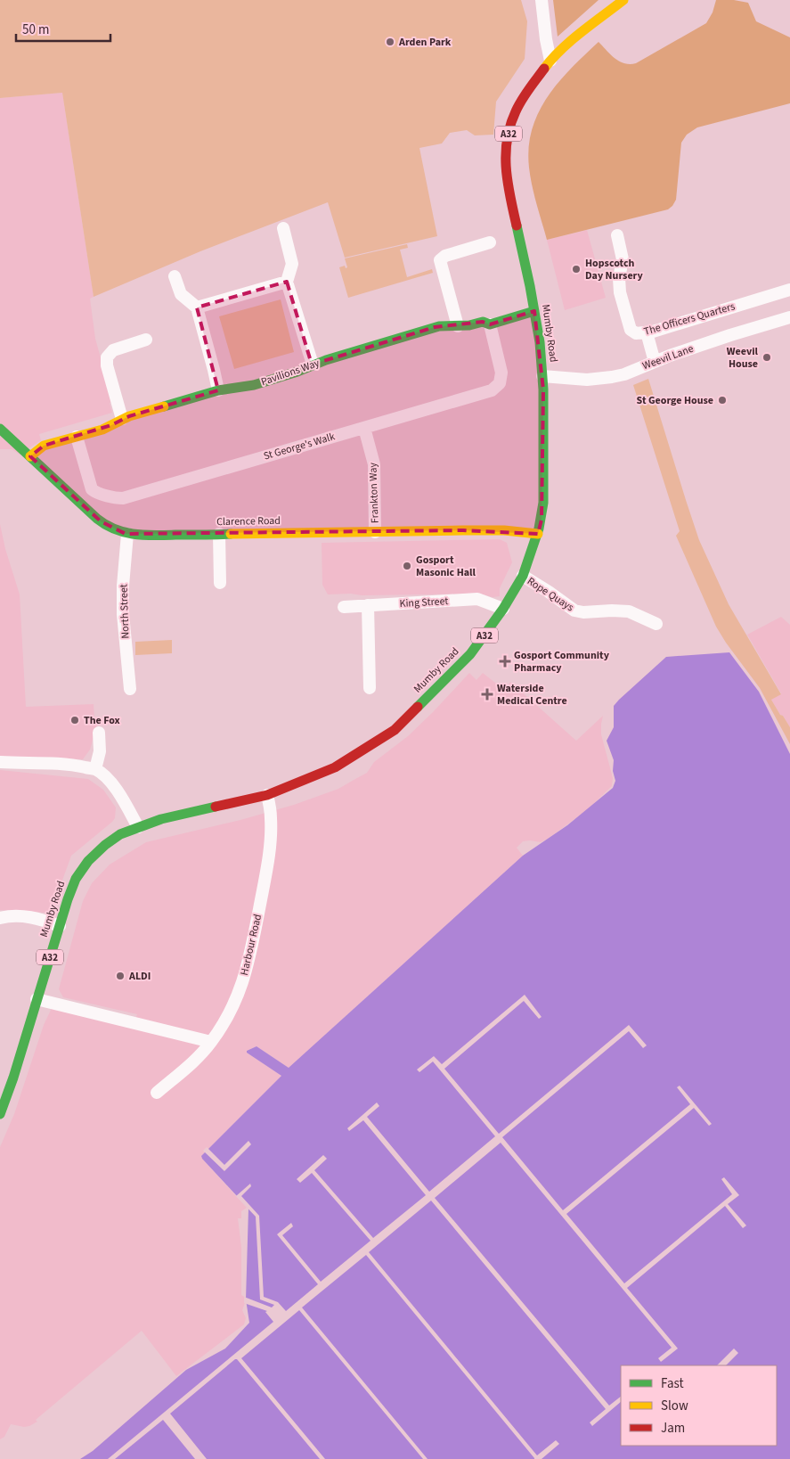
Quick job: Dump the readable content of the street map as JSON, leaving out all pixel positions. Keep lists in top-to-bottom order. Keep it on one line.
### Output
{"streets":{"main road":["A32","Mumby Road","Pavilions Way","Clarence Road"],"street":["The Officers Quarters","Weevil Lane","St George's Walk","Frankton Way","Rope Quays","King Street","North Street","Harbour Road"]},"crossings":[["Mumby Road","Weevil Lane"],["Mumby Road","Pavilions Way"],["Mumby Road","Clarence Road"],["Mumby Road","Rope Quays"],["Mumby Road","King Street"],["Mumby Road","Harbour Road"],["Pavilions Way","St George's Walk"],["Pavilions Way","Clarence Road"],["St George's Walk","Frankton Way"],["Frankton Way","Clarence Road"],["Clarence Road","North Street"]],"places":{"other":["Arden Park","Hopscotch Day Nursery","Weevil House","St George House","Gosport Masonic Hall","The Fox","ALDI"],"health":["Gosport Community Pharmacy","Waterside Medical Centre"]},"legend":["Fast","Slow","Jam"],"scale_bar":"50 m"}
